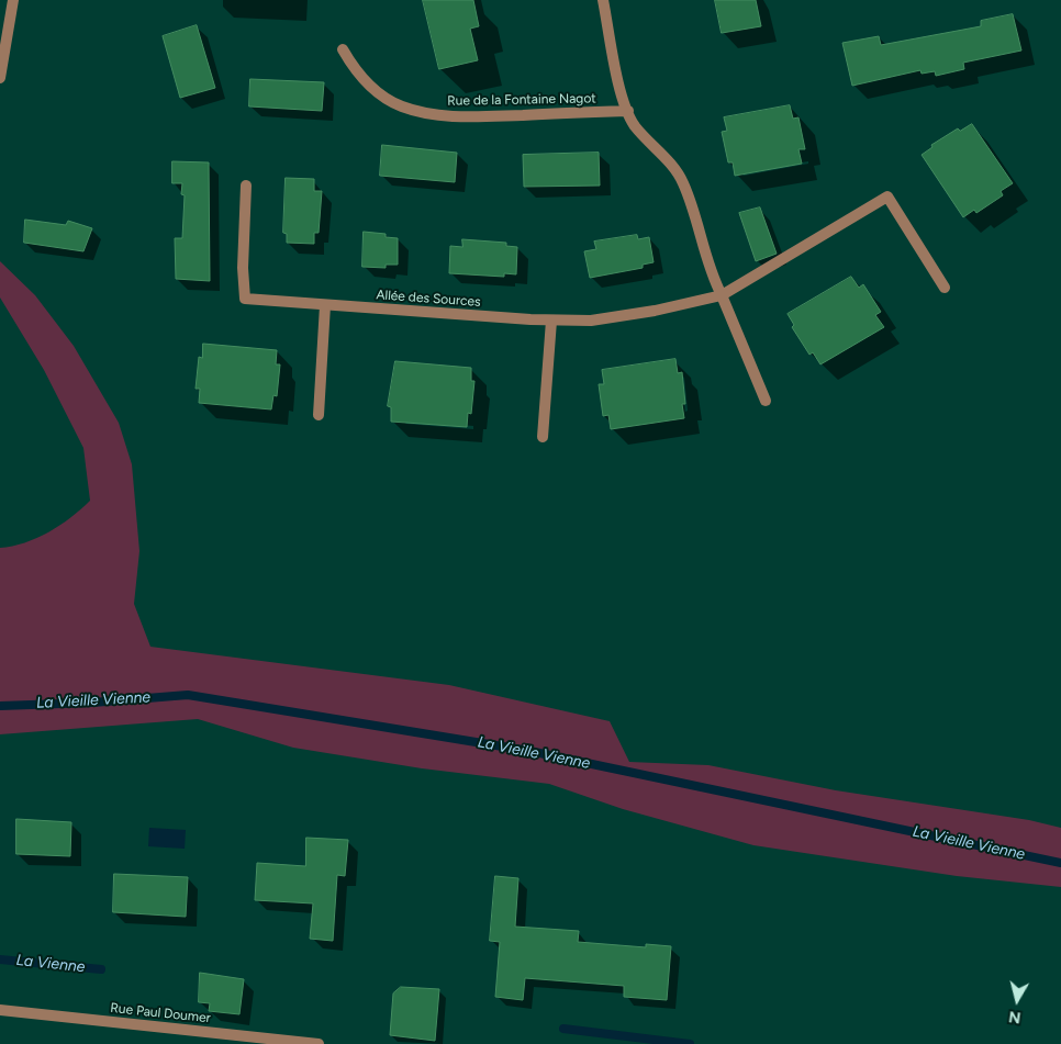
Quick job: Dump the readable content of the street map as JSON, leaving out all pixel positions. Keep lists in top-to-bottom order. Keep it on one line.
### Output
{"streets":{"street":["Rue de la Fontaine Nagot","Allée des Sources","Rue Paul Doumer"]},"water":["La Vieille Vienne","La Vienne"],"north":"bottom"}
